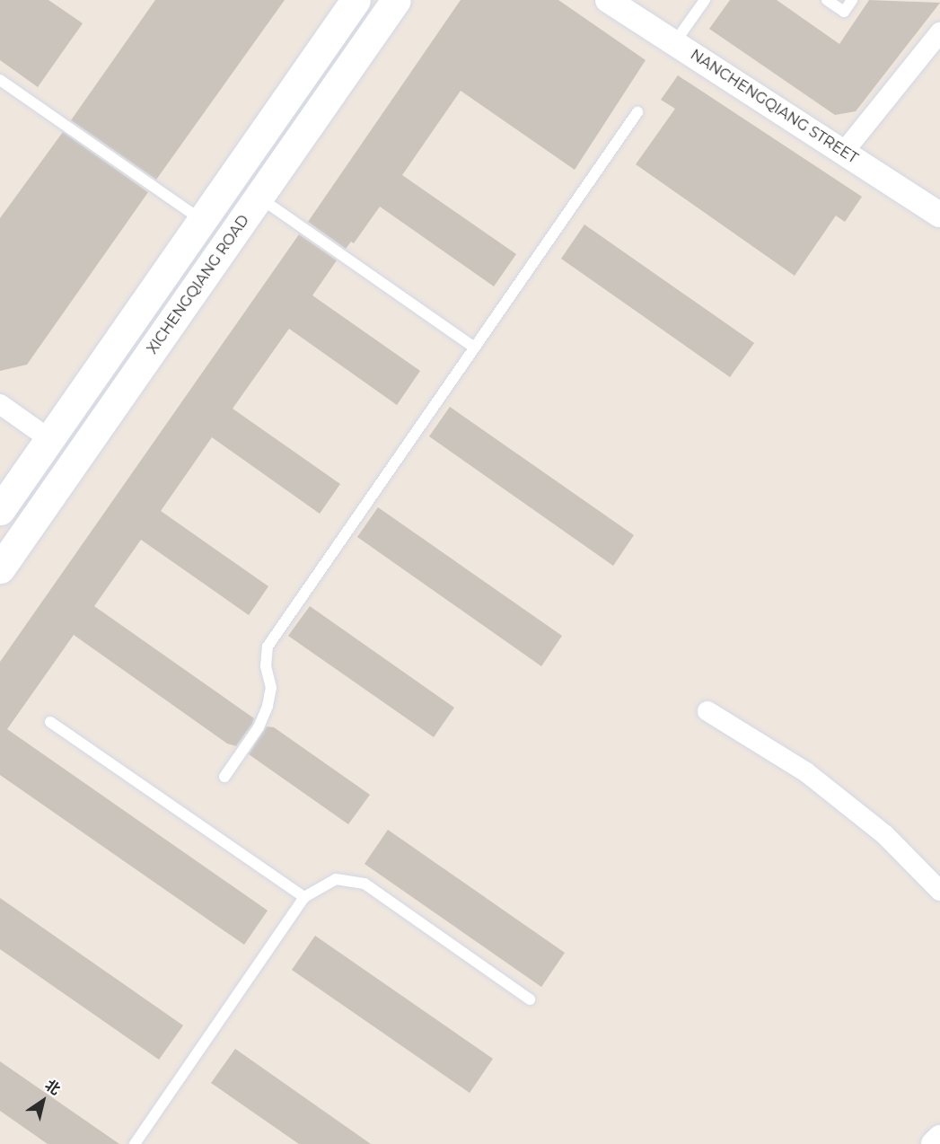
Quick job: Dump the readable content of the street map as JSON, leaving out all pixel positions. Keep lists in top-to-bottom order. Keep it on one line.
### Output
{"streets":{"main road":["XICHENGQIANG ROAD"],"street":["NANCHENGQIANG STREET"]},"north":"top right"}
